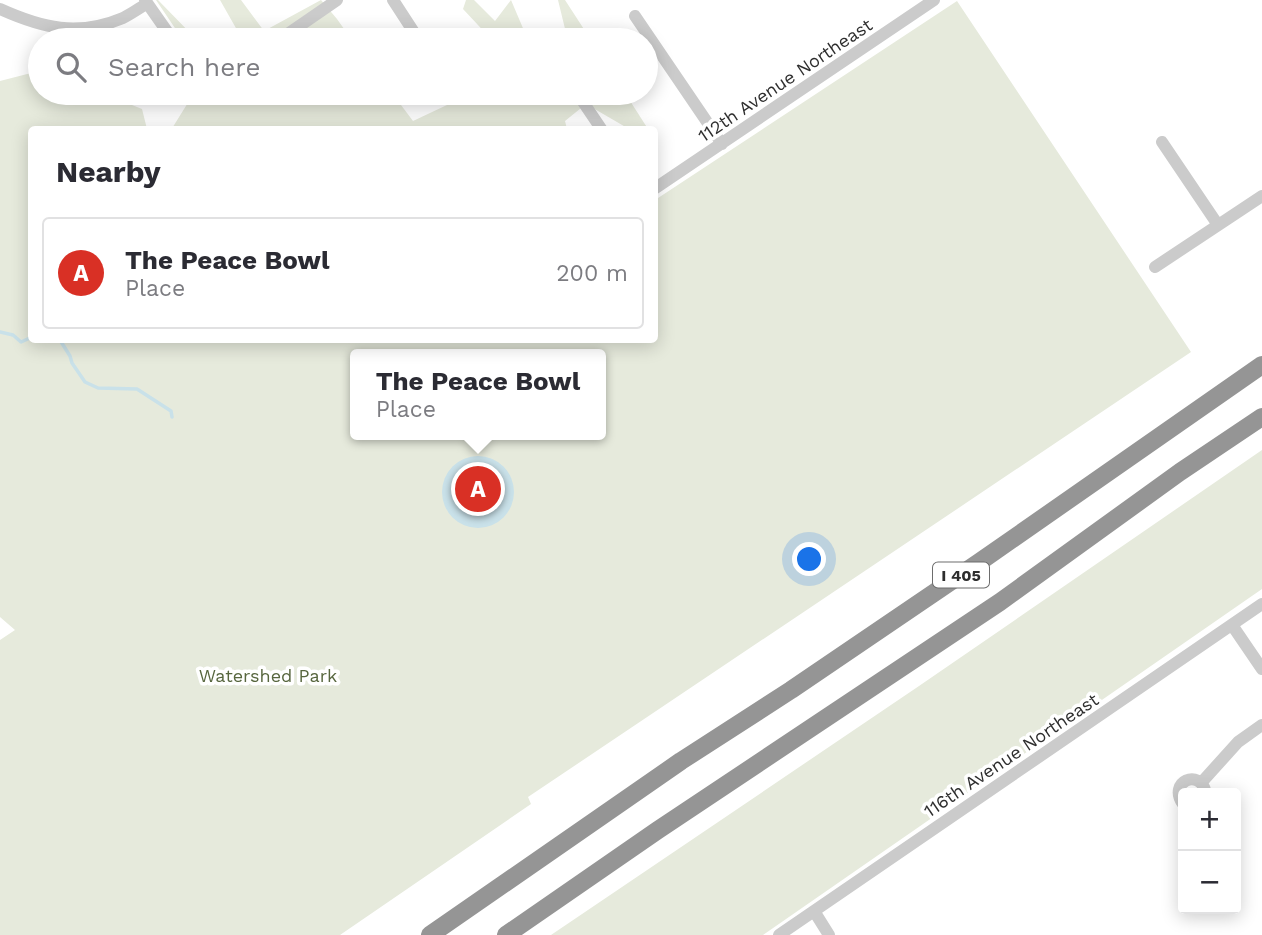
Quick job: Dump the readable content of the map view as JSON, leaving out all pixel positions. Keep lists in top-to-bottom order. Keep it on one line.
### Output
{"streets":{"highway":["I 405"],"street":["112th Avenue Northeast","116th Avenue Northeast"]},"parks":["Watershed Park"],"page":{"search":"Search here","heading":"Nearby","list":[{"mark":"A","name":"The Peace Bowl","note":"Place","value":"200 m"}],"popup":["The Peace Bowl","Place"],"pins":"A","map_buttons":["+","−"]}}
